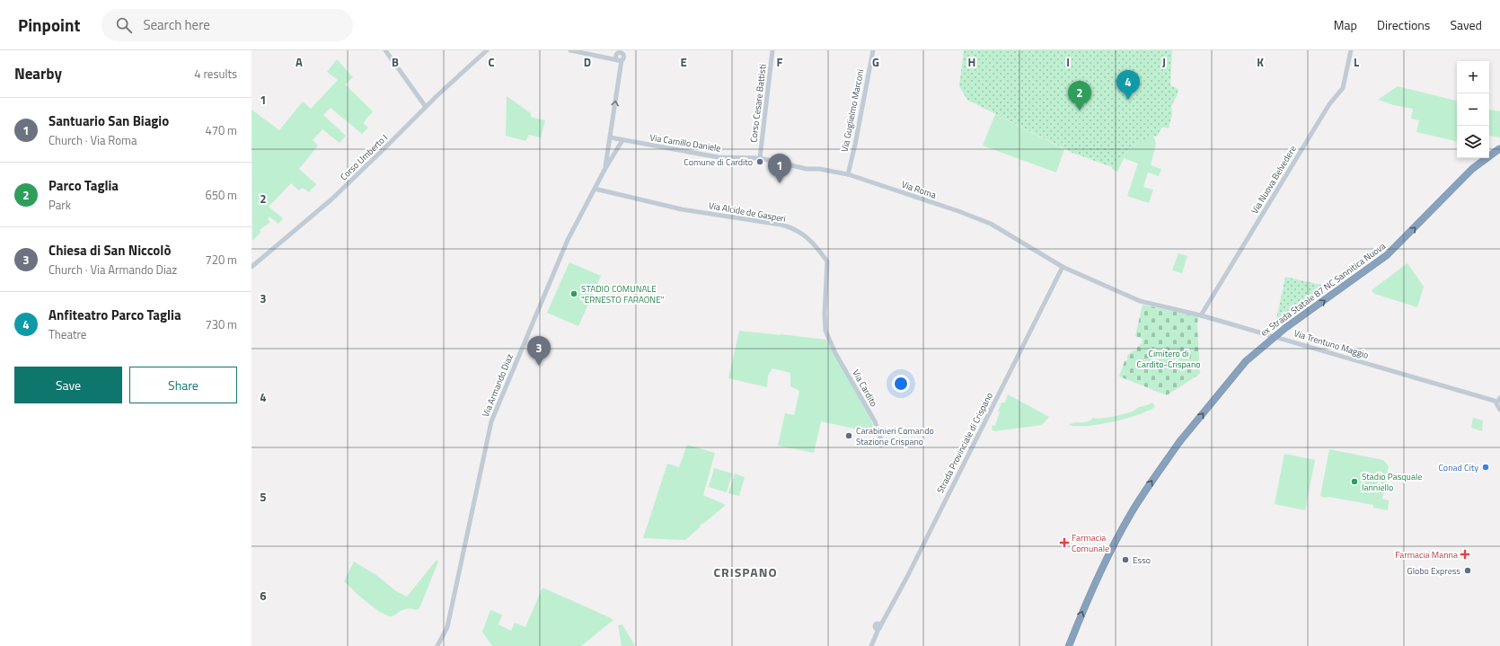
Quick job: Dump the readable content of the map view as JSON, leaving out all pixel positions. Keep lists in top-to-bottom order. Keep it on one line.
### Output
{"streets":{"highway":["ex Strada Statale 87 NC Sannitica Nuova"],"street":["Corso Cesare Battisti","Via Guglielmo Marconi","Via Camillo Daniele","Corso Umberto I","Via Nuova Belvedere","Via Roma","Via Alcide de Gasperi","Via Trentuno Maggio","Via Armando Diaz","Via Cardito","Strada Provinciale di Crispano"]},"crossings":[["Corso Cesare Battisti","Via Camillo Daniele"],["Corso Cesare Battisti","Via Roma"],["Via Guglielmo Marconi","Via Roma"],["Via Camillo Daniele","Via Roma"],["Via Camillo Daniele","Via Armando Diaz"],["Via Nuova Belvedere","Via Trentuno Maggio"],["Via Roma","Via Trentuno Maggio"],["Via Roma","Strada Provinciale di Crispano"],["Via Alcide de Gasperi","Via Armando Diaz"],["Via Alcide de Gasperi","Via Cardito"]],"one_way":["ex Strada Statale 87 NC Sannitica Nuova"],"districts":["CRISPANO"],"parks":["Cimitero di Cardito-Crispano"],"places":{"other":["Comune di Cardito","STADIO COMUNALE \"ERNESTO FARAONE\"","Carabinieri Comando Stazione Crispano","Conad City","Stadio Pasquale Ianniello","Esso","Globo Express"],"health":["Farmacia Comunale","Farmacia Manna"]},"page":{"header":"Pinpoint","search":"Search here","nav":["Map","Directions","Saved"],"heading":["Nearby","4 results"],"map_buttons":["+","−"],"pins":["4","2","1","3"],"list":[{"mark":"1","name":"Santuario San Biagio","note":"Church · Via Roma","value":"470 m"},{"mark":"2","name":"Parco Taglia","note":"Park","value":"650 m"},{"mark":"3","name":"Chiesa di San Niccolò","note":"Church · Via Armando Diaz","value":"720 m"},{"mark":"4","name":"Anfiteatro Parco Taglia","note":"Theatre","value":"730 m"}],"buttons":["Save","Share"]},"grid":{"columns":["A","B","C","D","E","F","G","H","I","J","K","L"],"rows":["1","2","3","4","5","6"]}}
